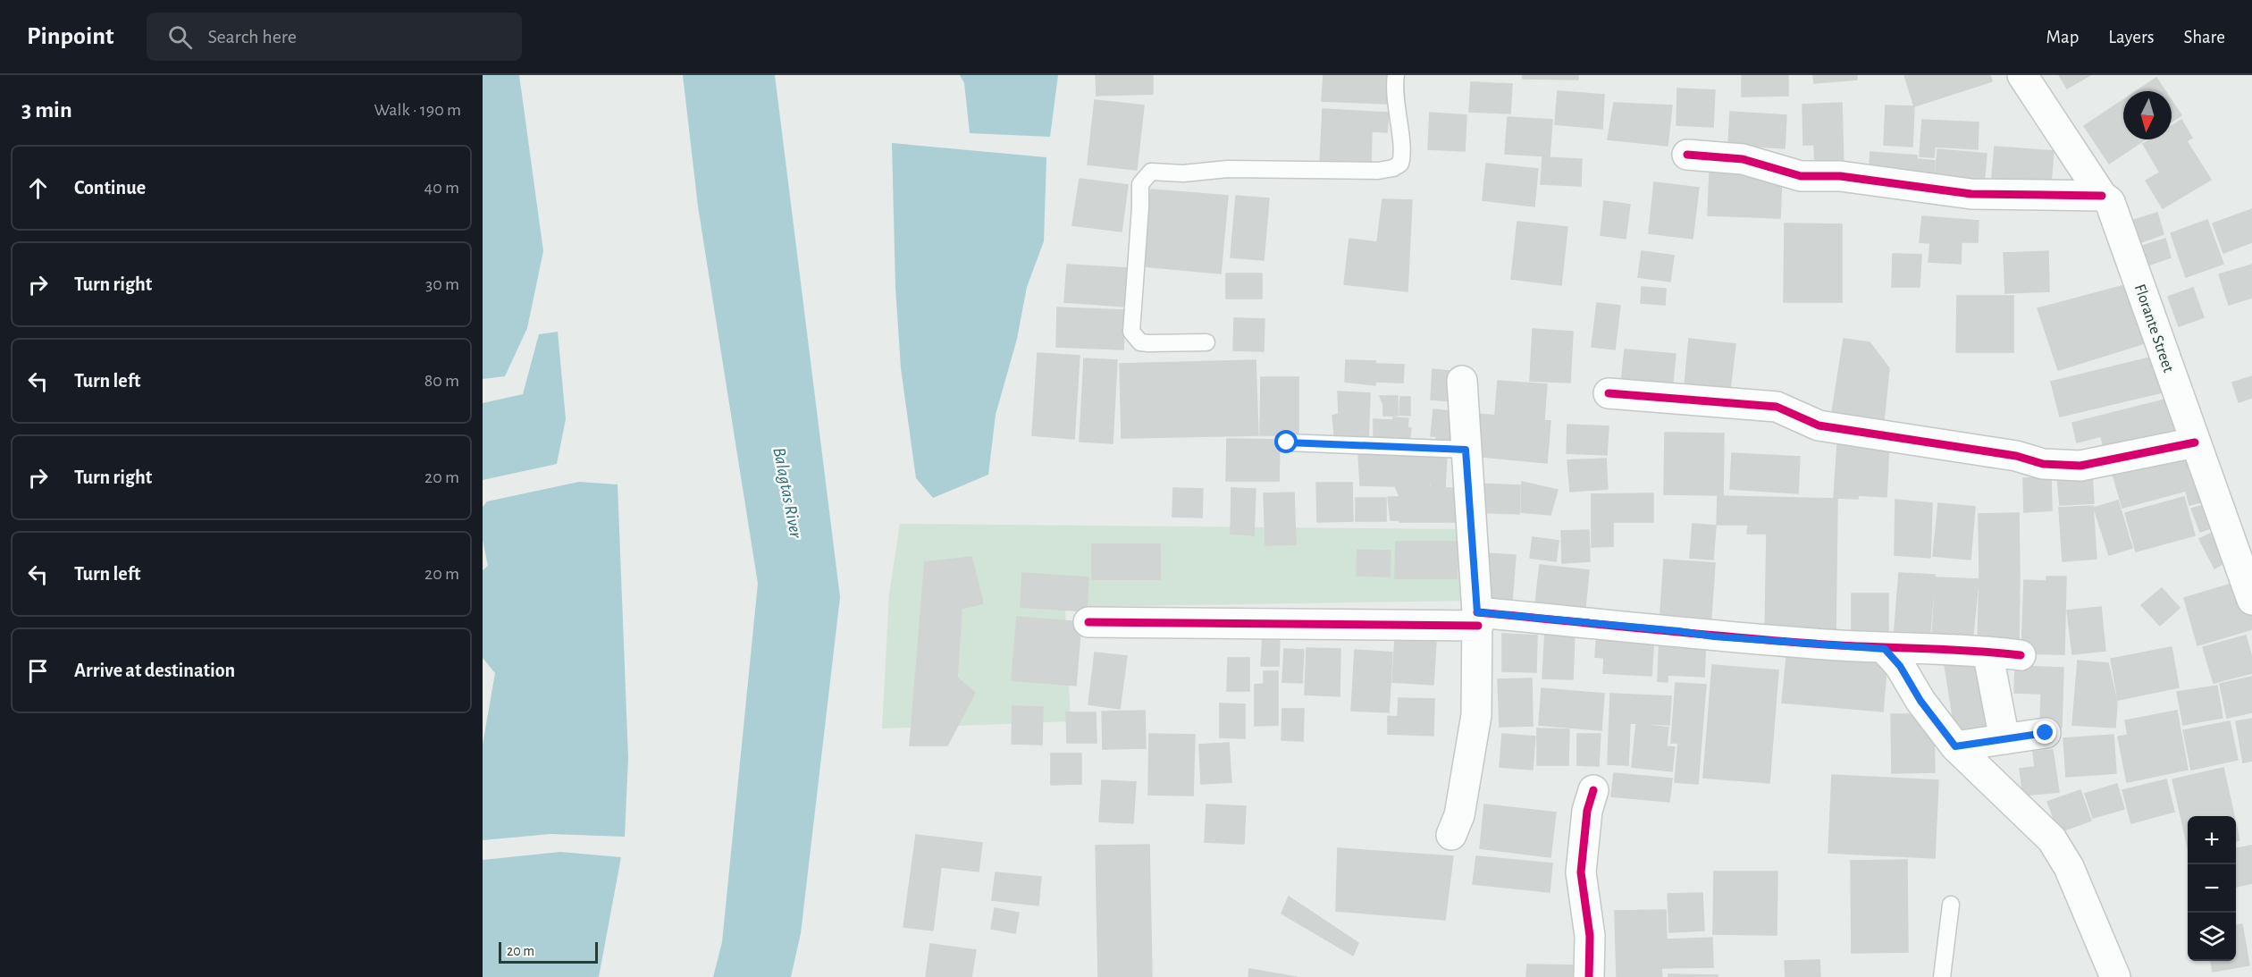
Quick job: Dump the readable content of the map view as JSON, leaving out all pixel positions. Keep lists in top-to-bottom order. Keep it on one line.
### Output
{"streets":{"street":["Florante Street"]},"water":["Balagtas River"],"scale_bar":"20 m","north":"bottom","page":{"header":"Pinpoint","search":"Search here","nav":["Map","Layers","Share"],"heading":["3 min","Walk · 190 m"],"list":[["Continue","40 m"],["Turn right","30 m"],["Turn left","80 m"],["Turn right","20 m"],["Turn left","20 m"],"Arrive at destination"],"map_buttons":["+","−"],"scale":"20 m"}}
